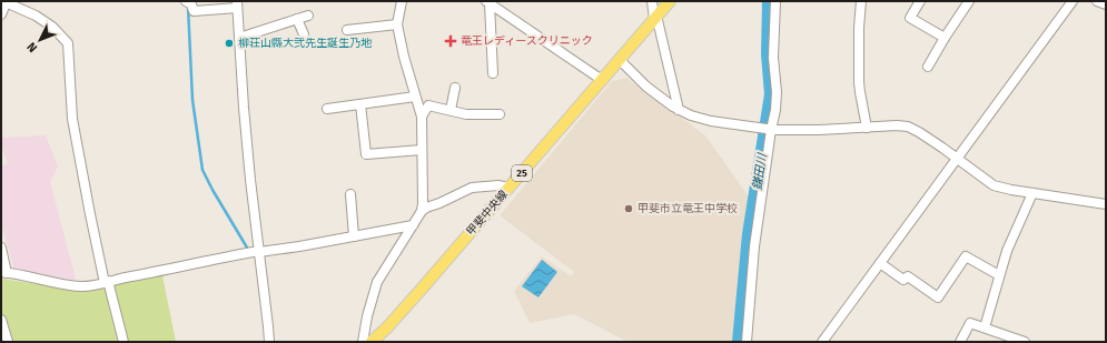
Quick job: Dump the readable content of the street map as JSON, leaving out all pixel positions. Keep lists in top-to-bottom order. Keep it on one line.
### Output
{"streets":{"main road":["25","甲斐中央線"]},"water":["鎌田川"],"places":{"health":["竜王レディースクリニック"],"other":["柳荘山縣大弐先生誕生乃地","甲斐市立竜王中学校"]},"north":"bottom left"}
